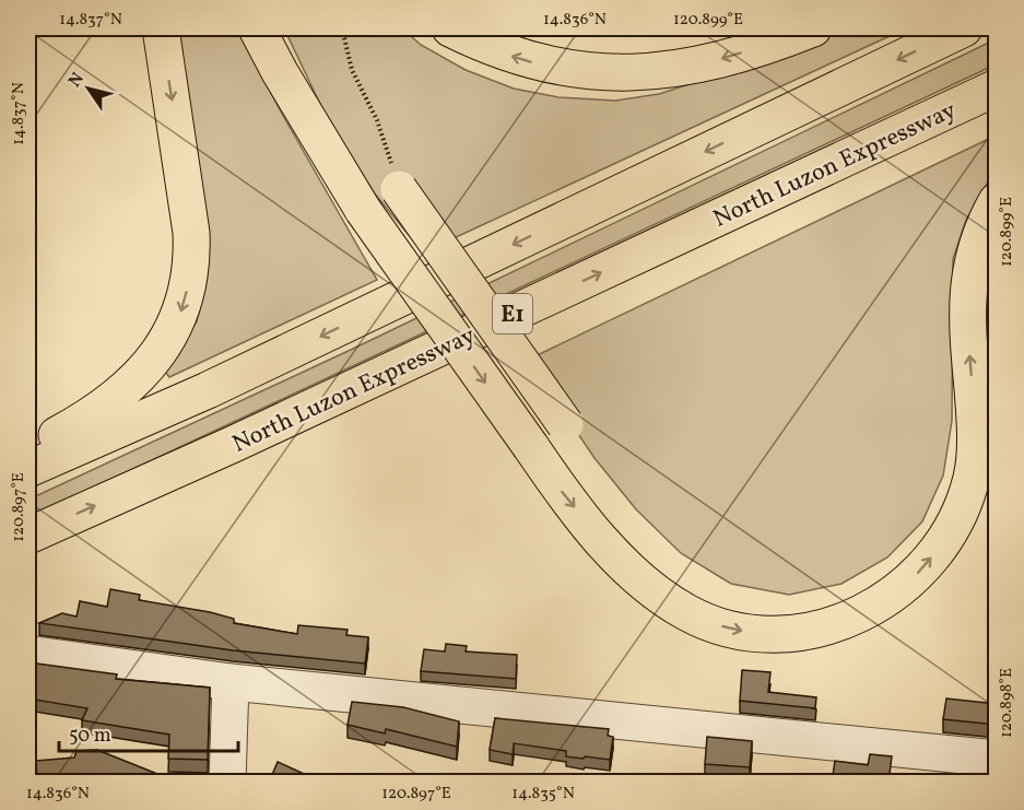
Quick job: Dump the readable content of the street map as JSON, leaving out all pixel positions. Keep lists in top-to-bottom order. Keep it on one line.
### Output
{"streets":{"highway":["North Luzon Expressway","E1"]},"scale_bar":"50 m","north":"top left","coordinates":["14.837°N","14.836°N","120.899°E","120.897°E","120.898°E","14.835°N"]}
